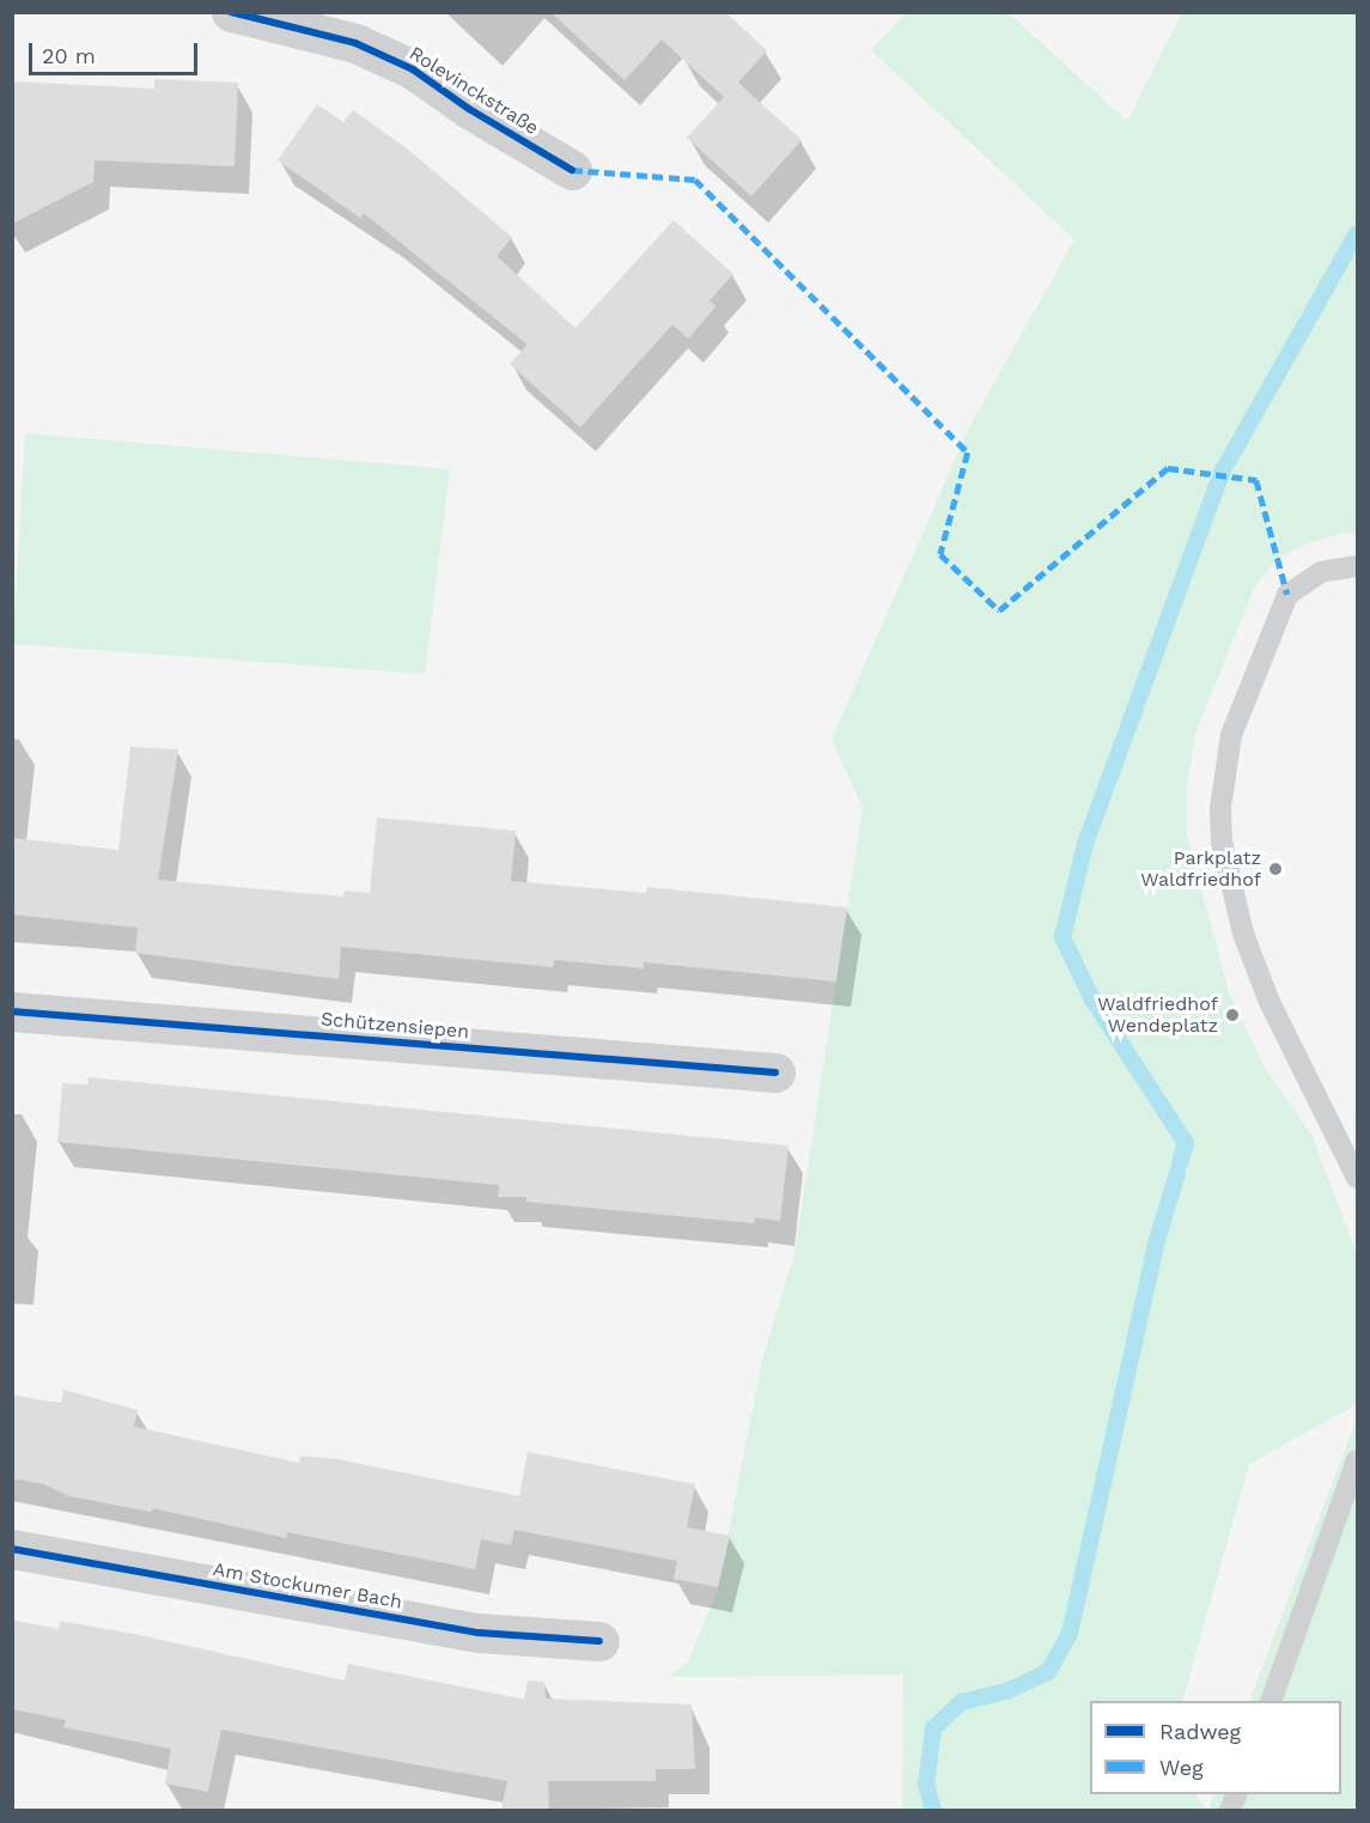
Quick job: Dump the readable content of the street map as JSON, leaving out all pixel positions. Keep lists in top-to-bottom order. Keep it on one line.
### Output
{"streets":{"street":["Rolevinckstraße","Schützensiepen","Am Stockumer Bach"]},"places":["Parkplatz Waldfriedhof","Waldfriedhof Wendeplatz"],"legend":["Radweg","Weg"],"scale_bar":"20 m"}
